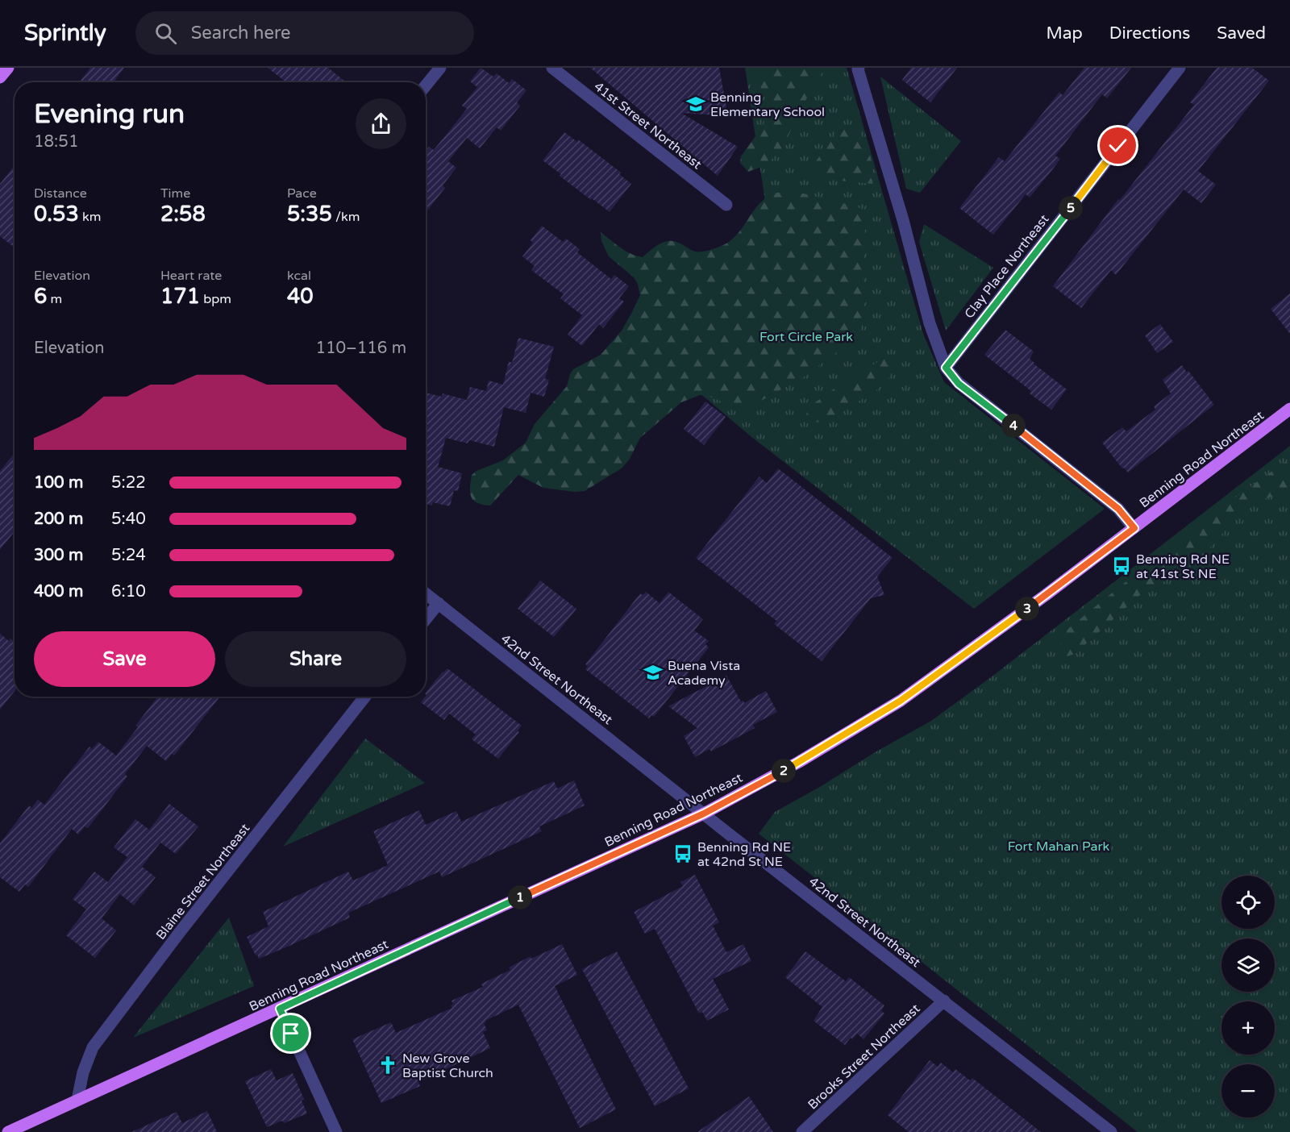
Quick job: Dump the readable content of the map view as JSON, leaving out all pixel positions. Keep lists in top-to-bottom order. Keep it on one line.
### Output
{"streets":{"main road":["Benning Road Northeast"],"street":["41st Street Northeast","Clay Place Northeast","42nd Street Northeast","Blaine Street Northeast","Brooks Street Northeast"]},"crossings":[["Benning Road Northeast","42nd Street Northeast"],["Benning Road Northeast","Blaine Street Northeast"],["42nd Street Northeast","Brooks Street Northeast"]],"parks":["Fort Circle Park","Fort Mahan Park"],"places":{"school or university":["Benning Elementary School","Buena Vista Academy"],"bus stop":["Benning Rd NE at 41st St NE","Benning Rd NE at 42nd St NE"],"church":["New Grove Baptist Church"]},"page":{"header":"Sprintly","search":"Search here","nav":["Map","Directions","Saved"],"heading":["Evening run","18:51"],"stats":[["Distance","0.53 km"],["Time","2:58"],["Pace","5:35 /km"],["Elevation","6 m"],["Heart rate","171 bpm"],["kcal","40"]],"pins":["5","4","3","2","1"],"chart":["Elevation","110–116 m"],"list":[{"name":"100 m","note":"5:22"},{"name":"200 m","note":"5:40"},{"name":"300 m","note":"5:24"},{"name":"400 m","note":"6:10"}],"buttons":["Save","Share"],"map_buttons":["+","−"]}}
